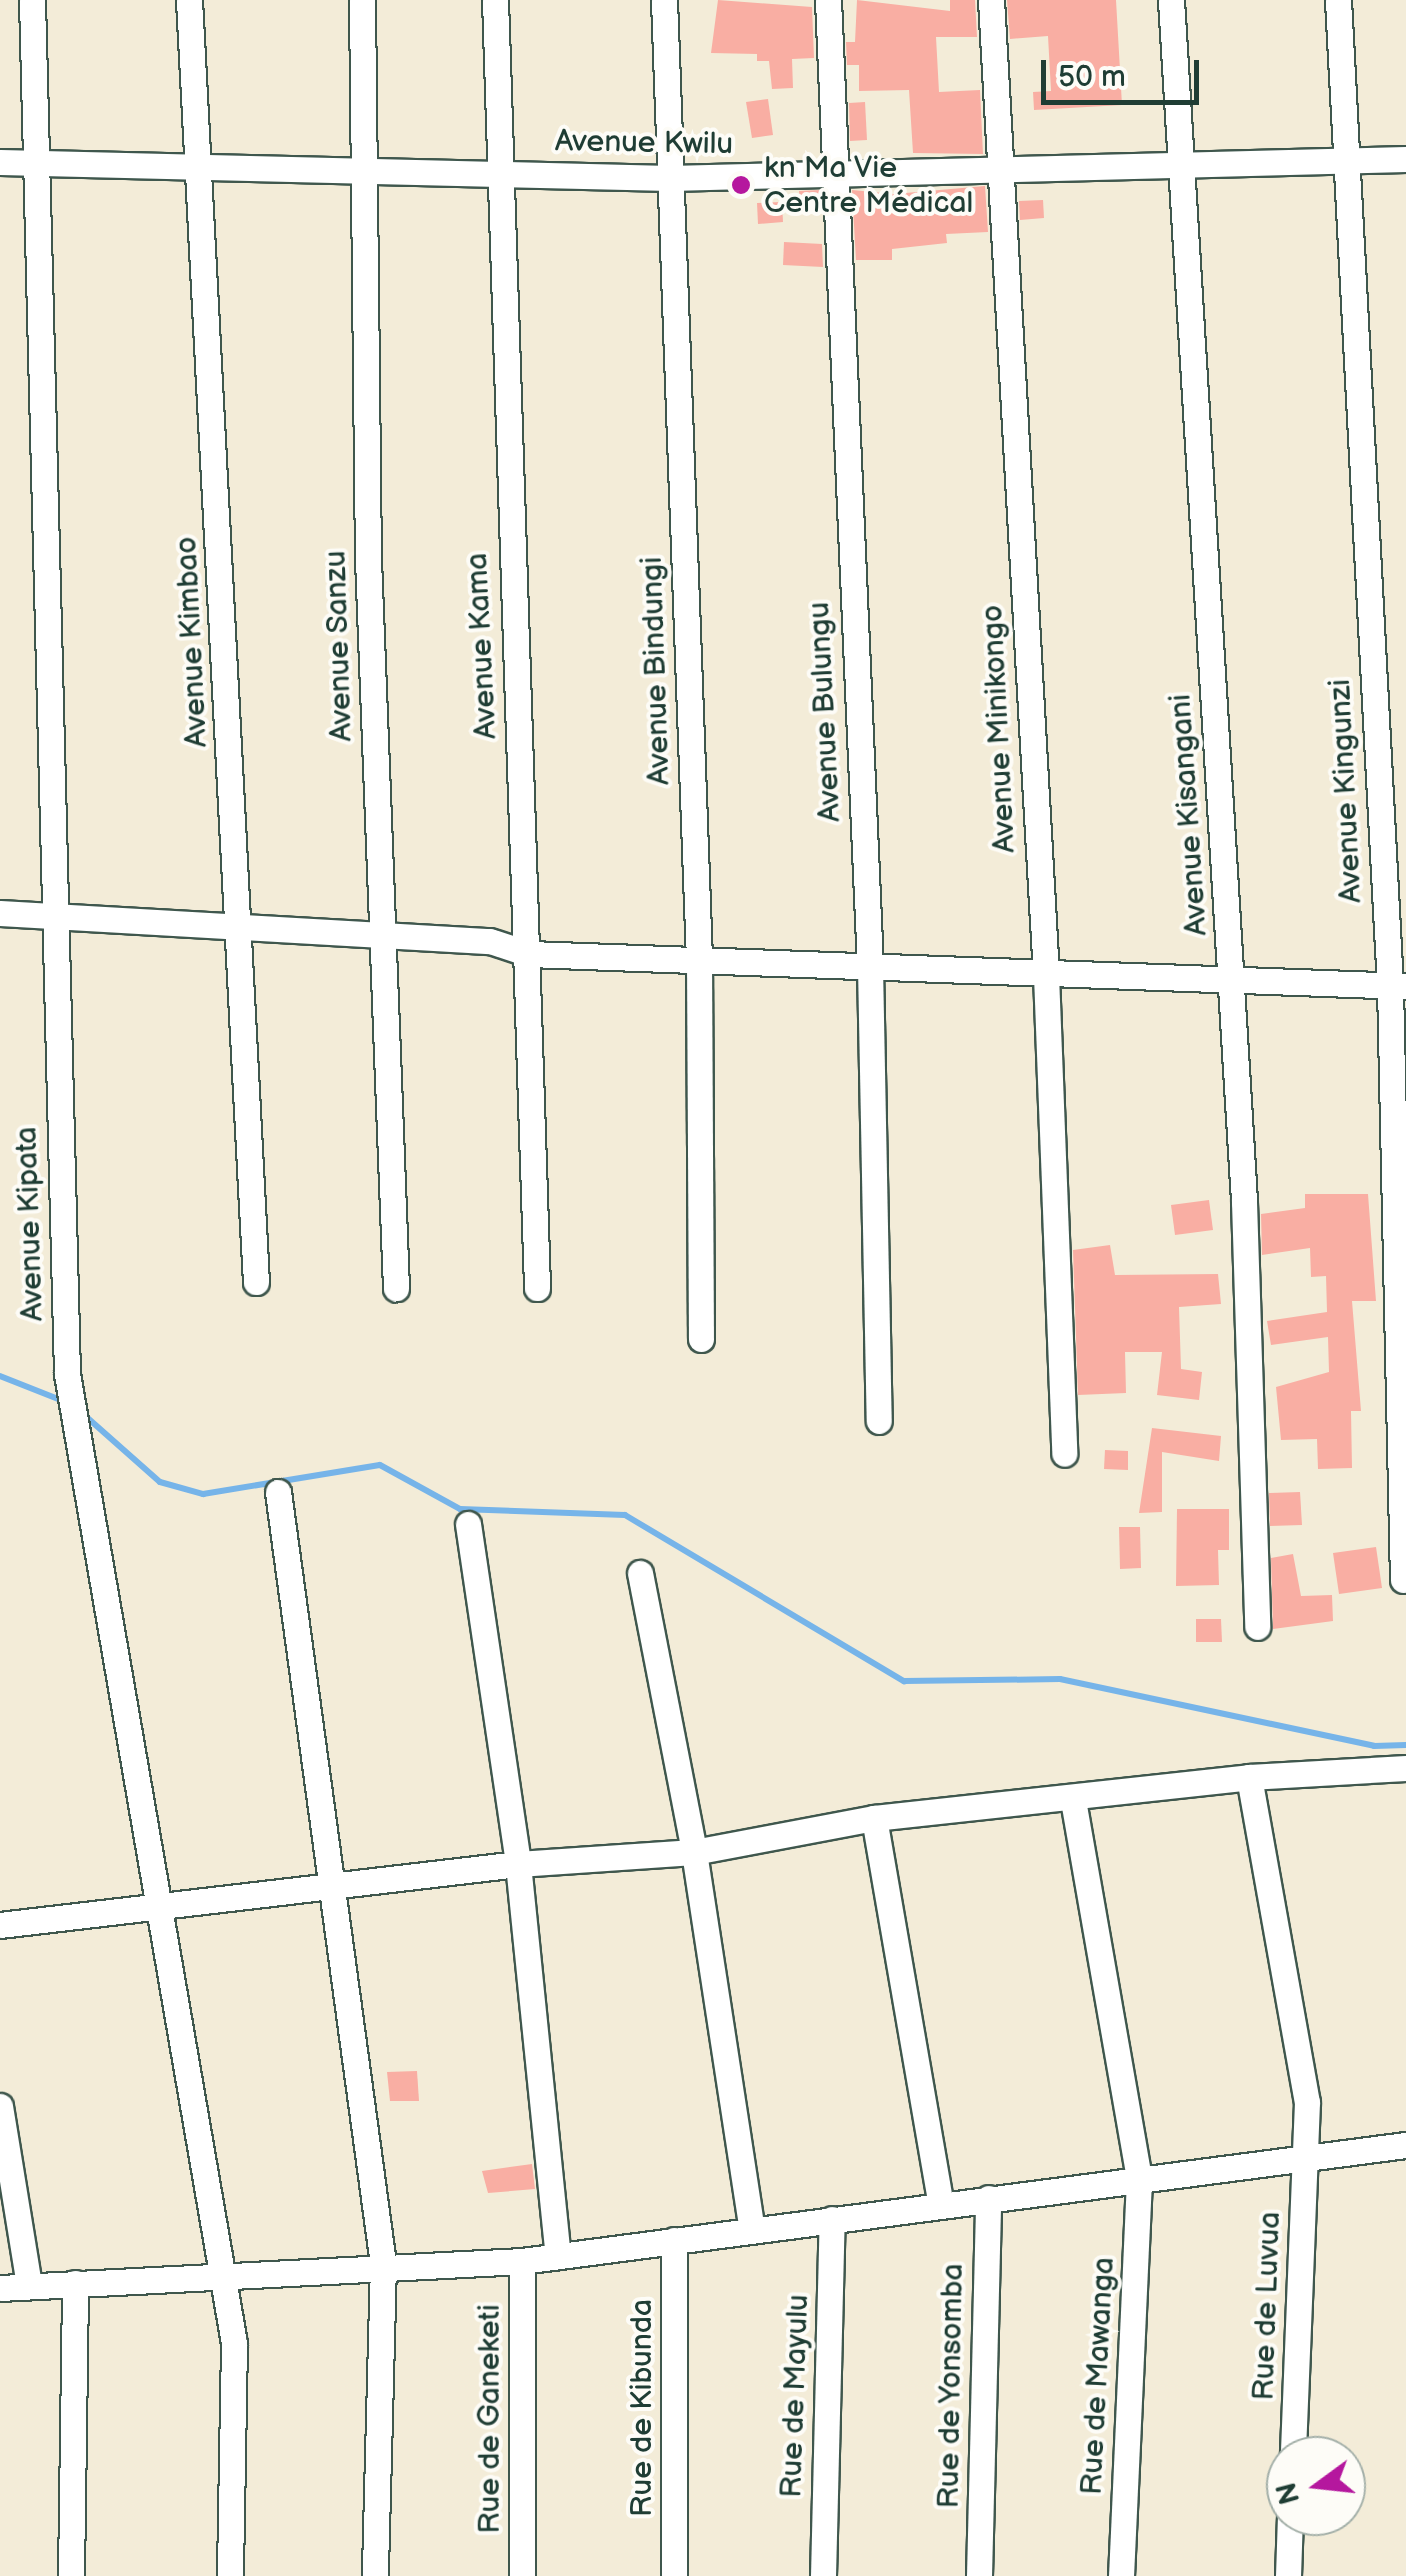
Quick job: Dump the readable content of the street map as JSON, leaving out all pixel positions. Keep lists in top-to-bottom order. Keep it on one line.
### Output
{"streets":{"street":["Avenue Kwilu","Avenue Kimbao","Avenue Sanzu","Avenue Kama","Avenue Bindungi","Avenue Bulungu","Avenue Minikongo","Avenue Kingunzi","Avenue Kisangani","Avenue Kipata","Rue de Luvua","Rue de Mawanga","Rue de Yonsomba","Rue de Mayulu","Rue de Kibunda","Rue de Ganeketi"]},"crossings":[["Avenue Kwilu","Avenue Kimbao"],["Avenue Kwilu","Avenue Sanzu"],["Avenue Kwilu","Avenue Kama"],["Avenue Kwilu","Avenue Bindungi"],["Avenue Kwilu","Avenue Bulungu"],["Avenue Kwilu","Avenue Minikongo"],["Avenue Kwilu","Avenue Kingunzi"],["Avenue Kwilu","Avenue Kisangani"],["Avenue Kwilu","Avenue Kipata"]],"places":["kn Ma Vie Centre Médical"],"scale_bar":"50 m","north":"left"}
